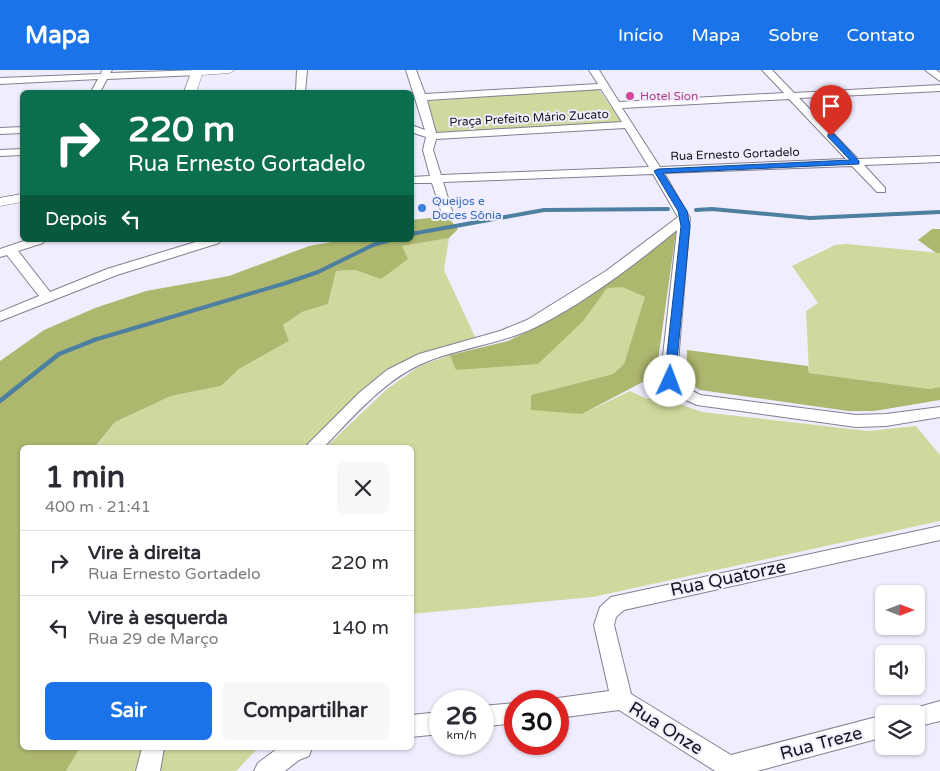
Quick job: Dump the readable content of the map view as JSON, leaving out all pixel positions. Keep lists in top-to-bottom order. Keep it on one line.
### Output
{"streets":{"street":["Praça Prefeito Mário Zucato","Rua Ernesto Gortadelo","Rua Quatorze","Rua Onze","Rua Treze"]},"crossings":[["Rua Quatorze","Rua Onze"],["Rua Onze","Rua Treze"]],"places":["Hotel Sion","Queijos e Doces Sônia"],"north":"right","page":{"header":"Mapa","nav":["Início","Mapa","Sobre","Contato"],"turn":["220 m","Rua Ernesto Gortadelo"],"then":"Depois","heading":["1 min","400 m · 21:41"],"list":[{"name":"Vire à direita","note":"Rua Ernesto Gortadelo","value":"220 m"},{"name":"Vire à esquerda","note":"Rua 29 de Março","value":"140 m"}],"buttons":["Sair","Compartilhar"],"speed":"26 km/h","limit":"30"}}
